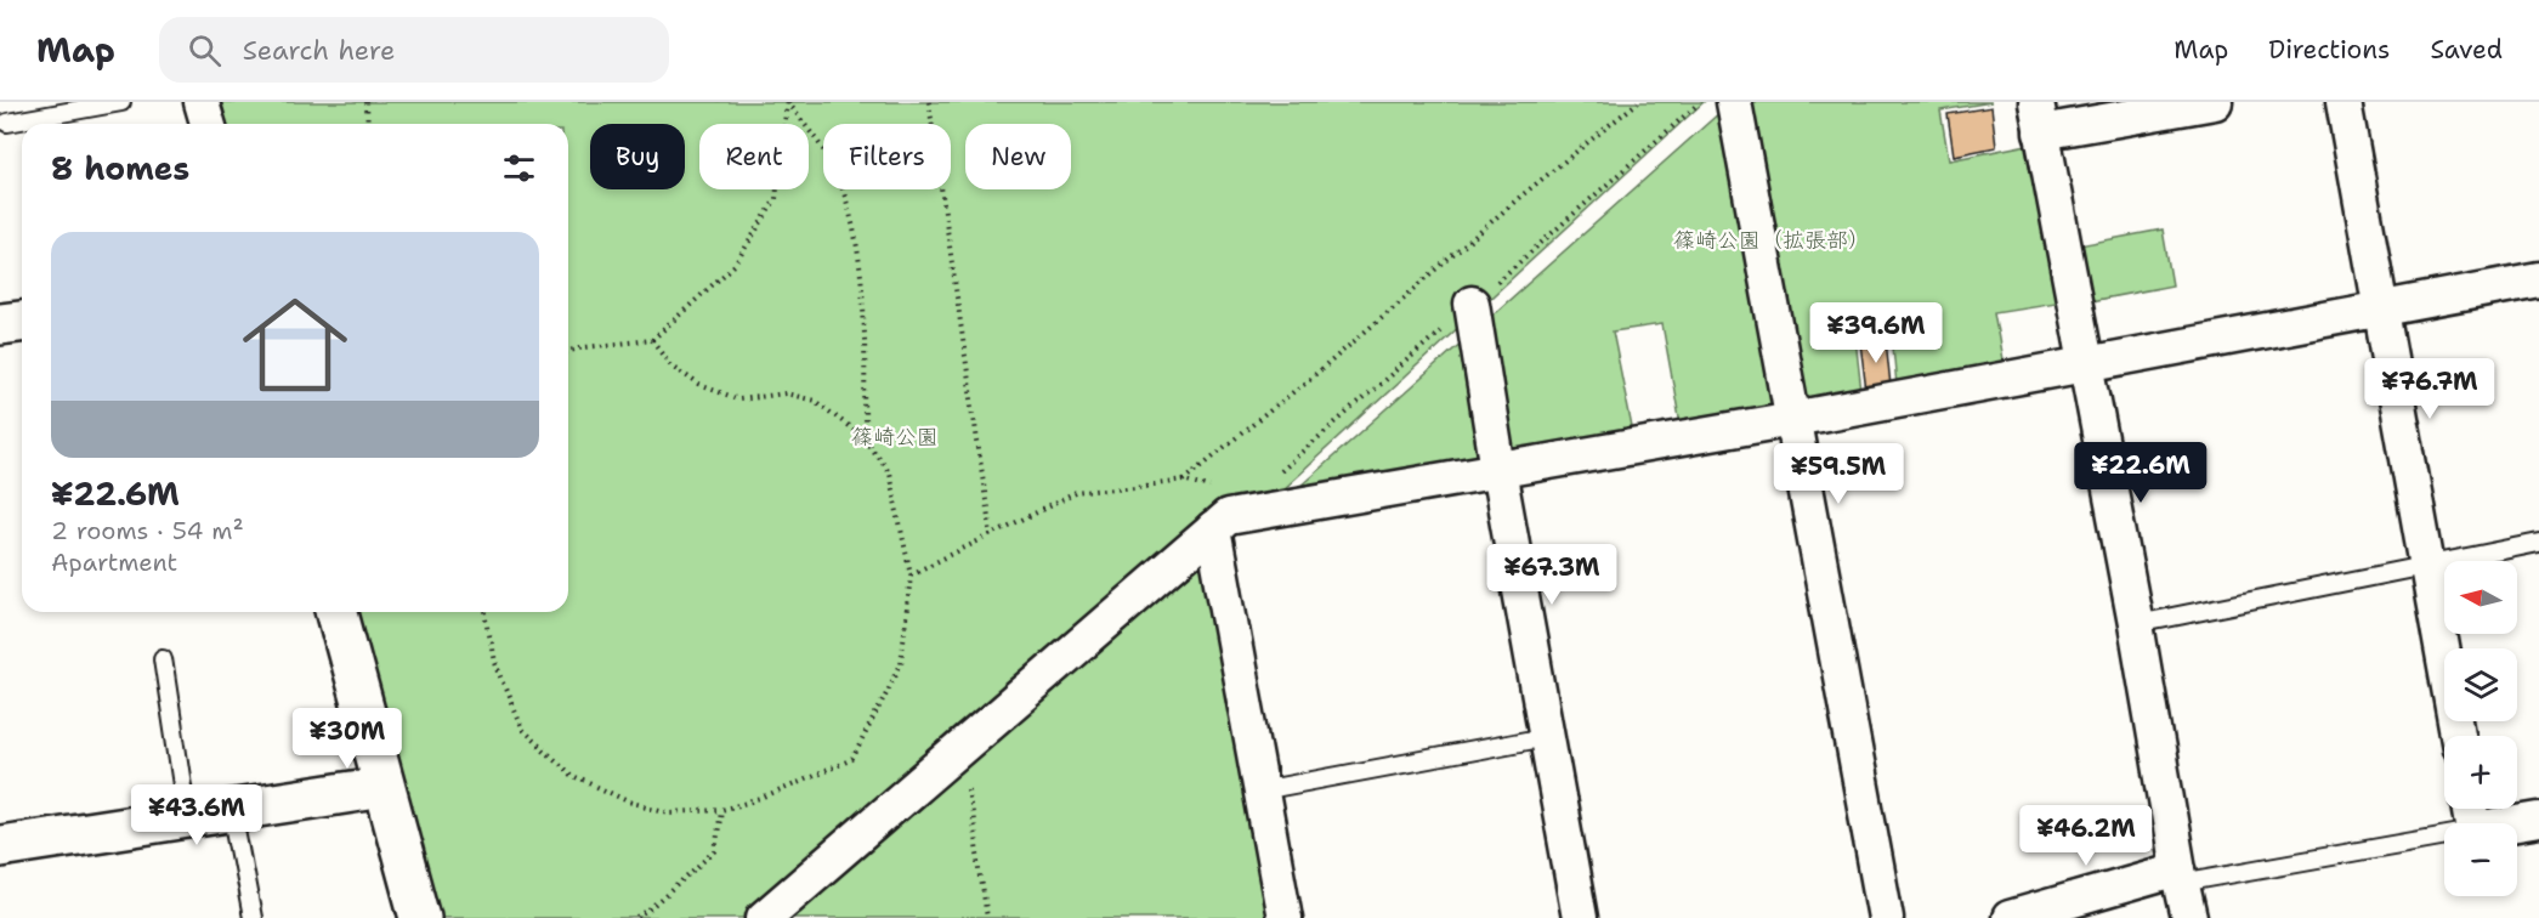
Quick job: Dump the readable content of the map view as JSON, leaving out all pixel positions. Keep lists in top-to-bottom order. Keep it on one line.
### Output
{"parks":["篠崎公園（拡張部）","篠崎公園"],"north":"left","page":{"header":"Map","search":"Search here","nav":["Map","Directions","Saved"],"chip":["Buy","Rent","Filters","New"],"heading":"8 homes","list":[{"name":"¥22.6M","note":"2 rooms · 54 m² · Apartment"}],"price":["¥39.6M","¥76.7M","¥22.6M","¥59.5M","¥67.3M","¥30M","¥43.6M","¥46.2M"],"map_buttons":["+","−"]}}
